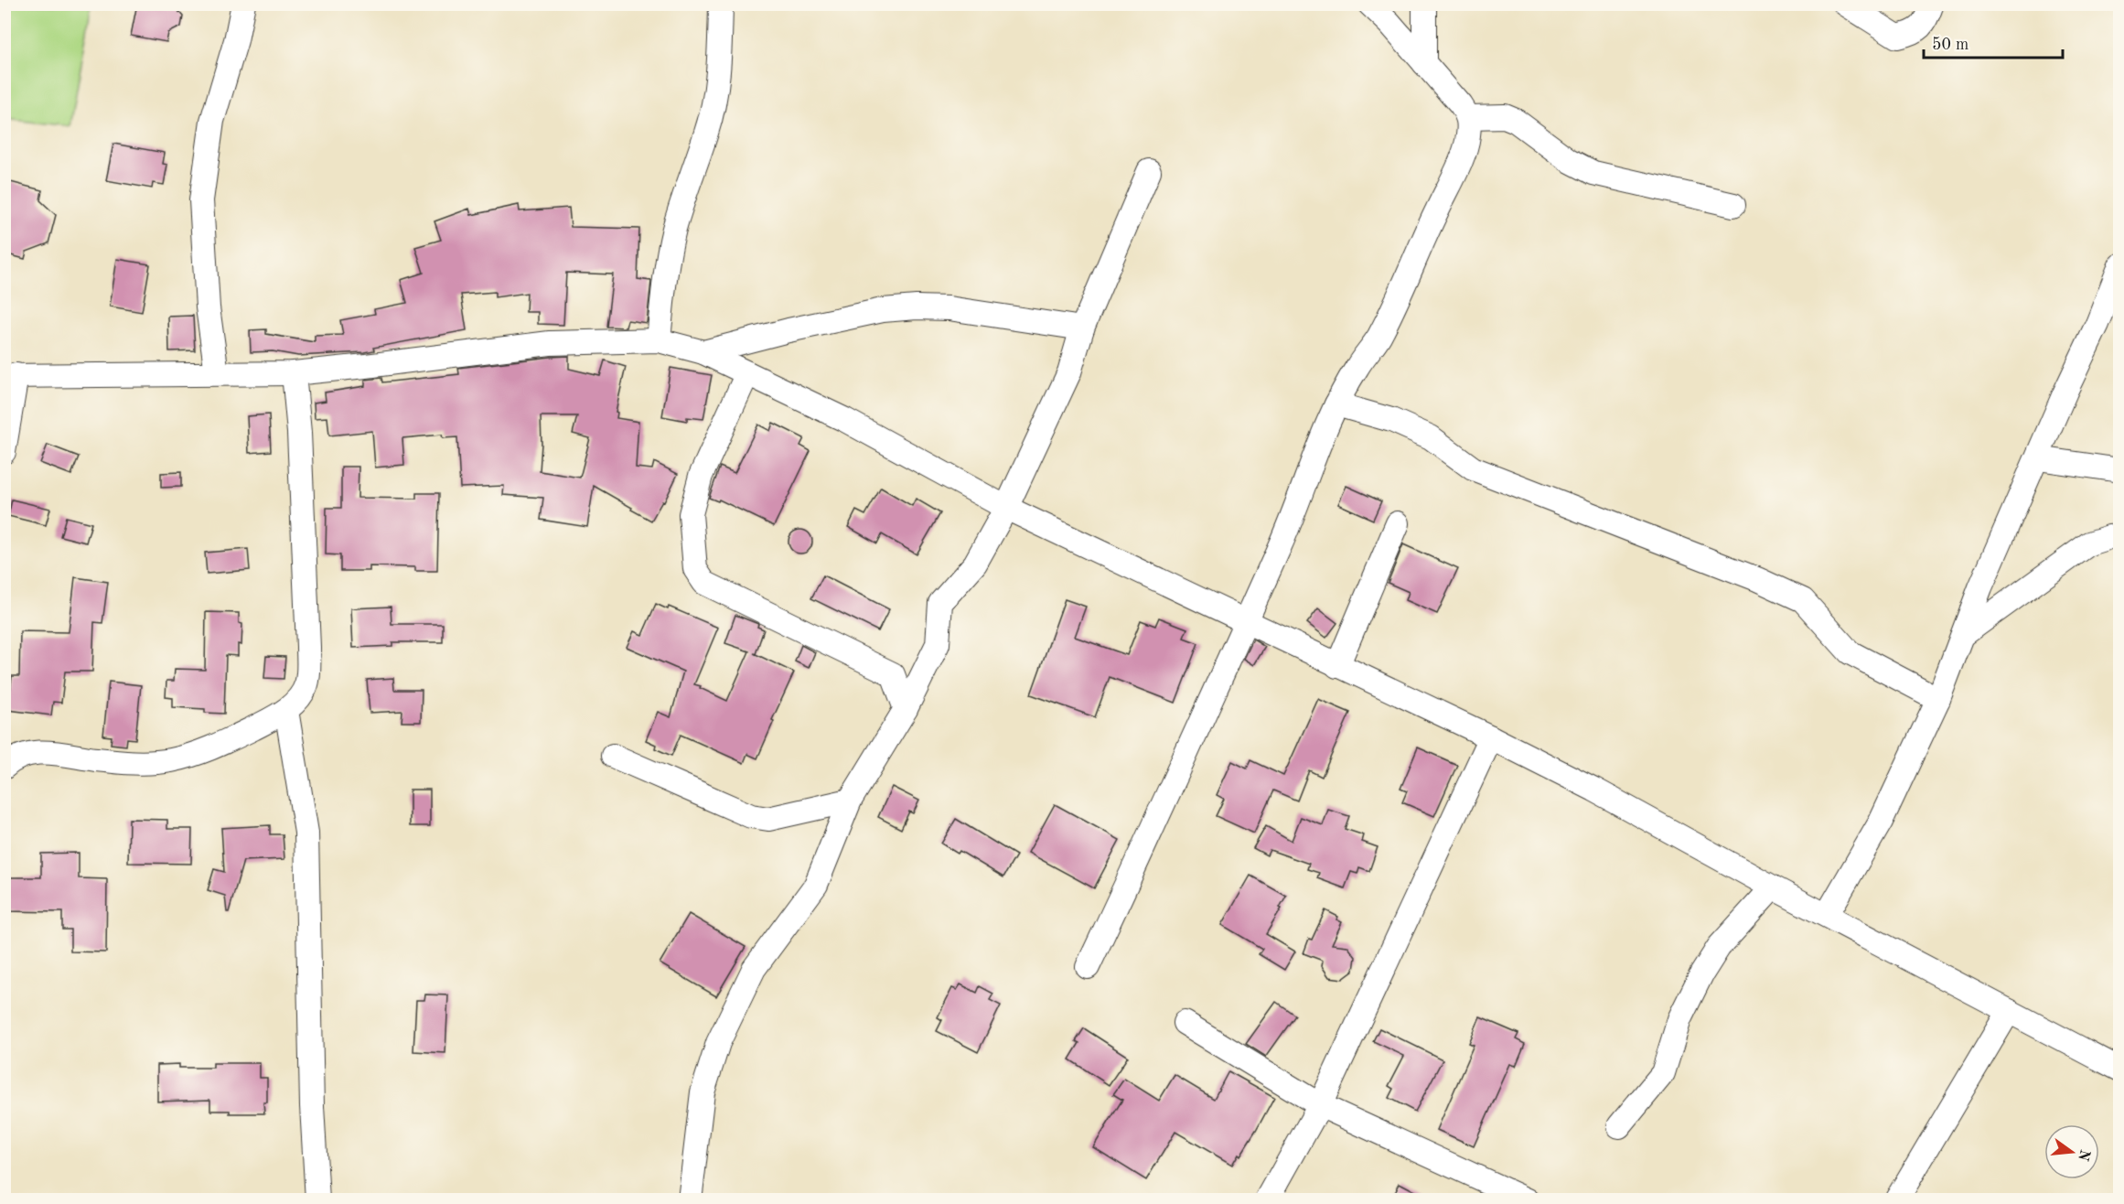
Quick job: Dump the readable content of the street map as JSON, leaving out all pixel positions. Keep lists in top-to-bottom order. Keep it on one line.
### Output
{"scale_bar":"50 m","north":"right"}
